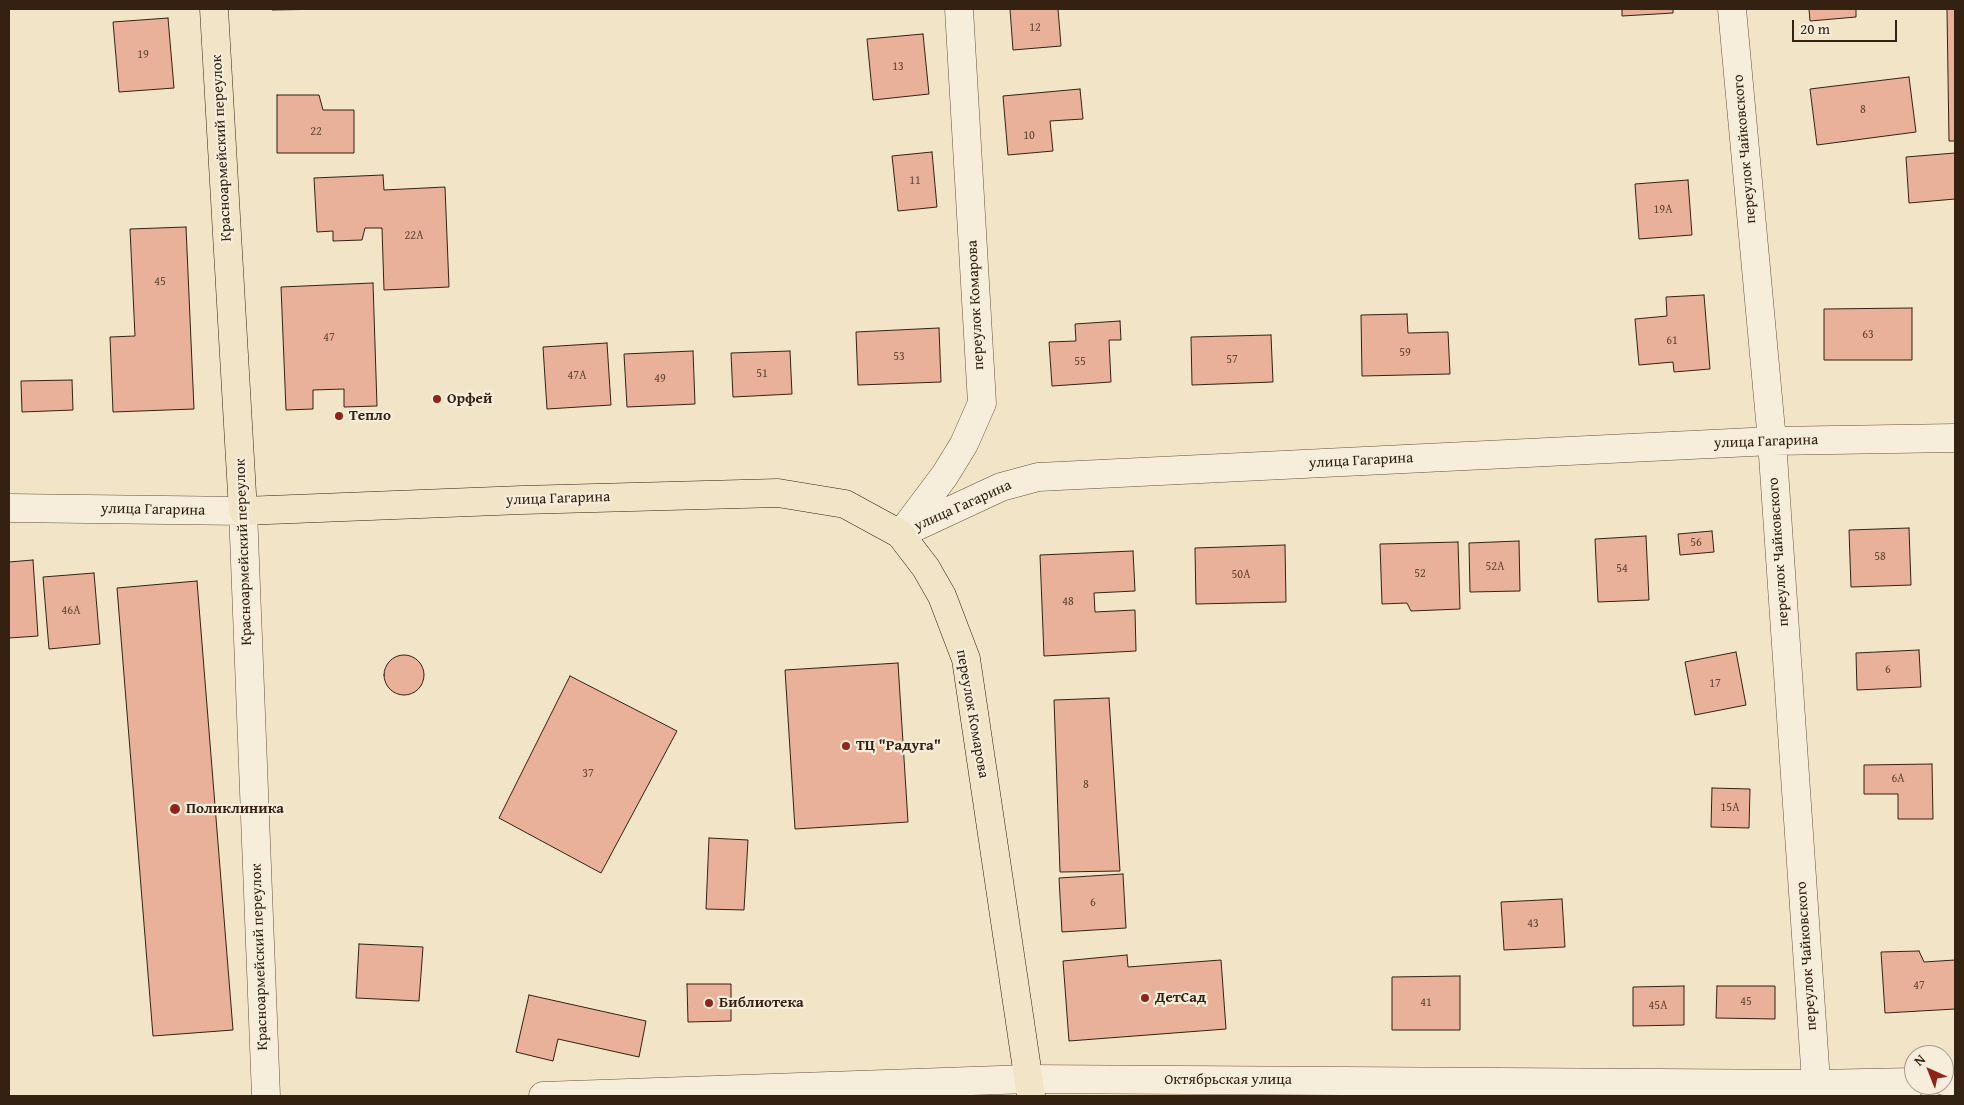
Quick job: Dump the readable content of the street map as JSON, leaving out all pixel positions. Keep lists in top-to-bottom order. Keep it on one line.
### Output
{"streets":{"main road":["Красноармейский переулок","переулок Комарова","улица Гагарина"],"street":["переулок Чайковского","Октябрьская улица"]},"crossings":[["Красноармейский переулок","улица Гагарина"],["переулок Чайковского","улица Гагарина"],["переулок Чайковского","Октябрьская улица"],["переулок Комарова","улица Гагарина"],["переулок Комарова","Октябрьская улица"]],"places":["Орфей","Тепло","ТЦ \"Радуга\"","Поликлиника","ДетСад","Библиотека"],"house_numbers":["12","19","13","8","22","10","11","19А","22А","45","63","47","61","59","53","57","55","51","47А","49","56","58","52А","54","52","50А","48","46А","6","17","37","6А","8","15А","6","43","47","45","41","45А"],"scale_bar":"20 m","north":"top left"}
